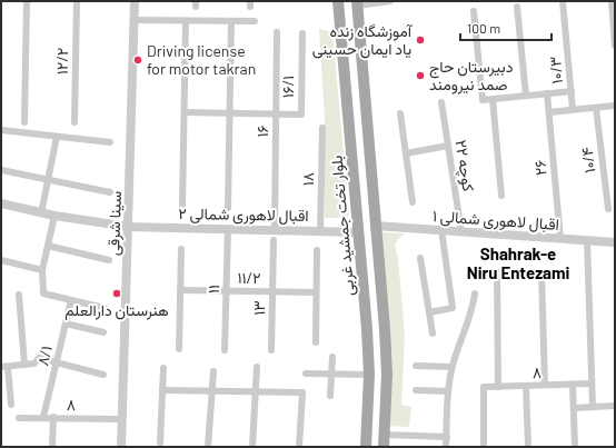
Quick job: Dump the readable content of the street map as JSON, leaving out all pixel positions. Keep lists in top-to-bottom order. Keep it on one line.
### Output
{"streets":{"main road":["بلوار تخت جمشید غربی"],"street":["۱۲/۲","۱۰/۳","۱۶/۱","۱۶","۱۰/۴","کوچه ۲۲","۲۶","۱۸","اقبال لاهوری شمالی ۲","اقبال لاهوری شمالی ۱","سینا شرقی","۱۱/۲","۱۱","۱۳","۸/۱","۸"]},"crossings":[["۱۶/۱","۱۶"],["۱۶","اقبال لاهوری شمالی ۲"],["کوچه ۲۲","اقبال لاهوری شمالی ۱"],["۲۶","اقبال لاهوری شمالی ۱"],["۱۸","اقبال لاهوری شمالی ۲"],["اقبال لاهوری شمالی ۲","سینا شرقی"],["اقبال لاهوری شمالی ۲","بلوار تخت جمشید غربی"],["اقبال لاهوری شمالی ۲","۱۱"],["اقبال لاهوری شمالی ۱","بلوار تخت جمشید غربی"],["سینا شرقی","۸"],["۱۱/۲","۱۱"],["۱۱/۲","۱۳"],["۸/۱","۸"]],"districts":["Shahrak-e Niru Entezami"],"places":["آموزشگاه زنده یاد ایمان حسینی","Driving license for motor takran","دبیرستان حاج صمد نیرومند","هنرستان دارالعلم"],"scale_bar":"100 m"}
